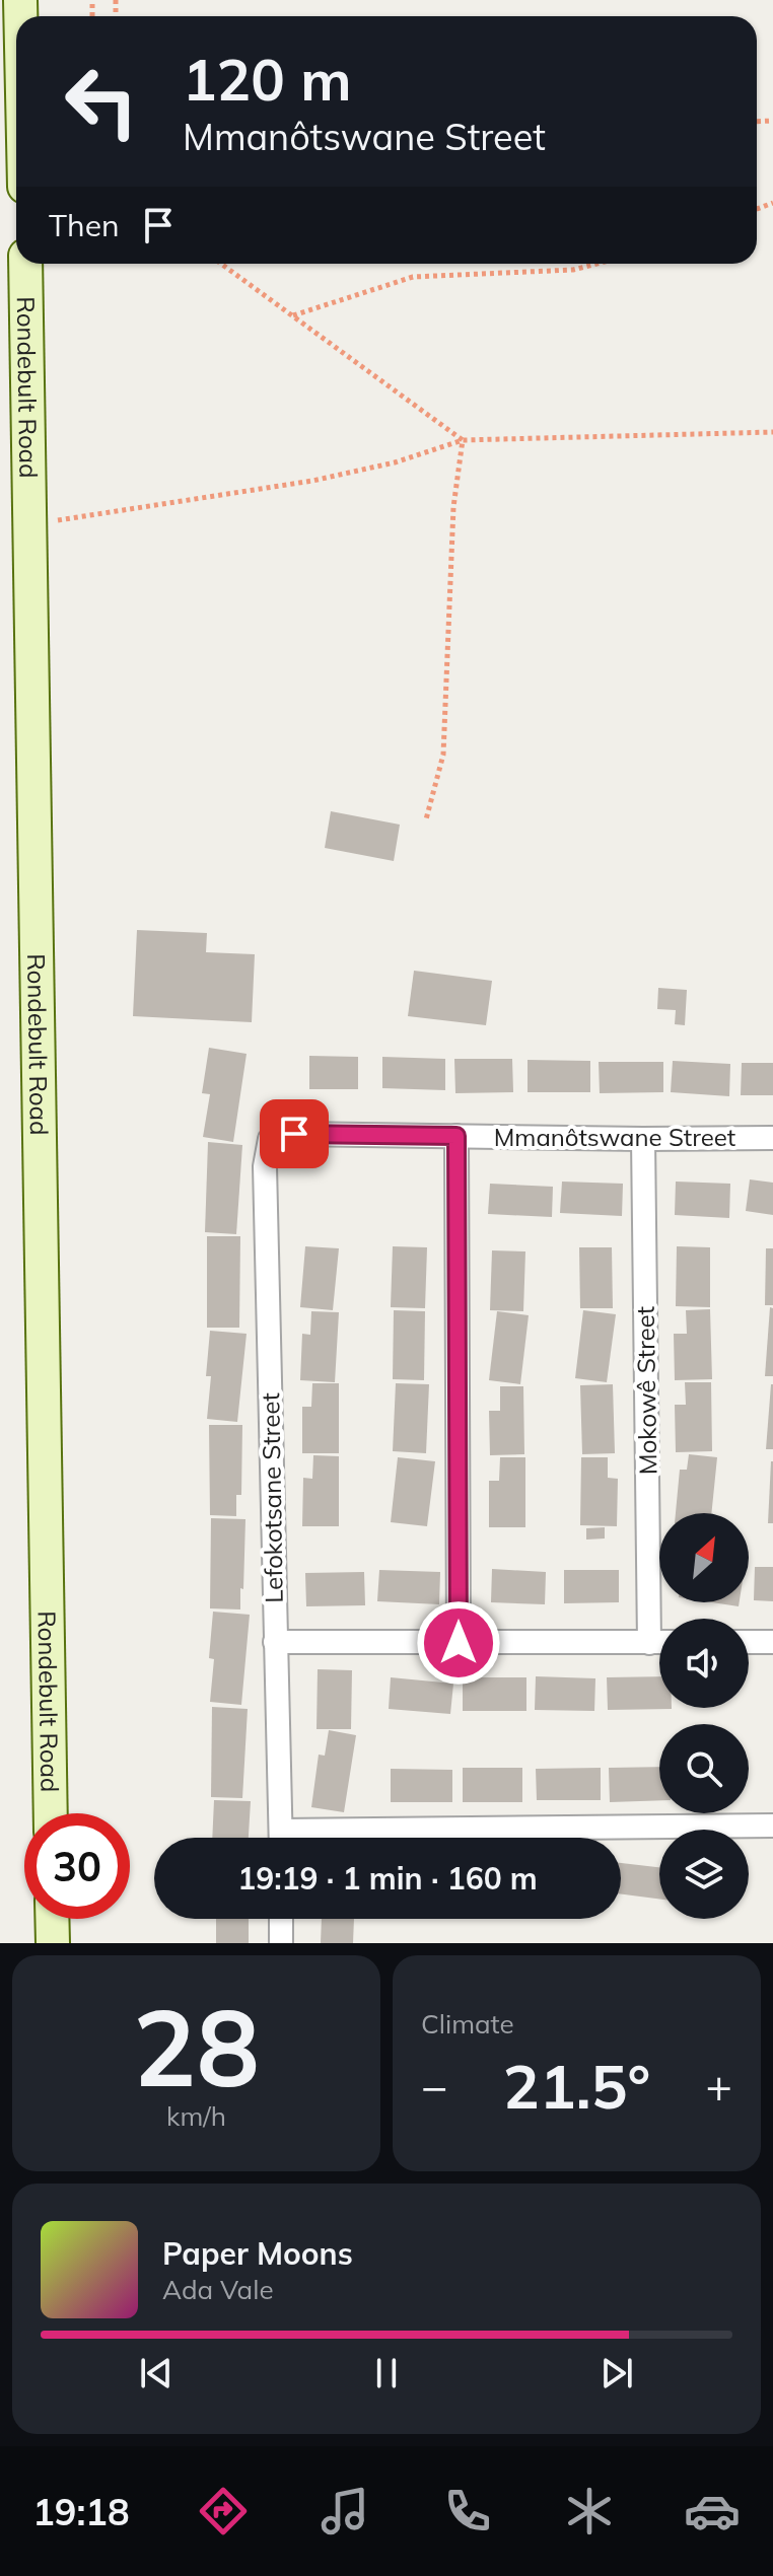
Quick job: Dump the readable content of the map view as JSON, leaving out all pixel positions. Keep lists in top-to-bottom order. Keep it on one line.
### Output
{"streets":{"main road":["Rondebult Road"],"street":["Mmanôtswane Street","Mokowê Street","Lefokotsane Street"]},"crossings":[["Mmanôtswane Street","Mokowê Street"],["Mmanôtswane Street","Lefokotsane Street"]],"north":"top right","page":{"turn":["120 m","Mmanôtswane Street"],"then":"Then","limit":"30","trip":"19:19 · 1 min · 160 m","tile":[["28","km/h"],"Climate"],"heat":["−","21.5°","+"],"song":["Paper Moons","Ada Vale"],"tabs":"19:18"}}
